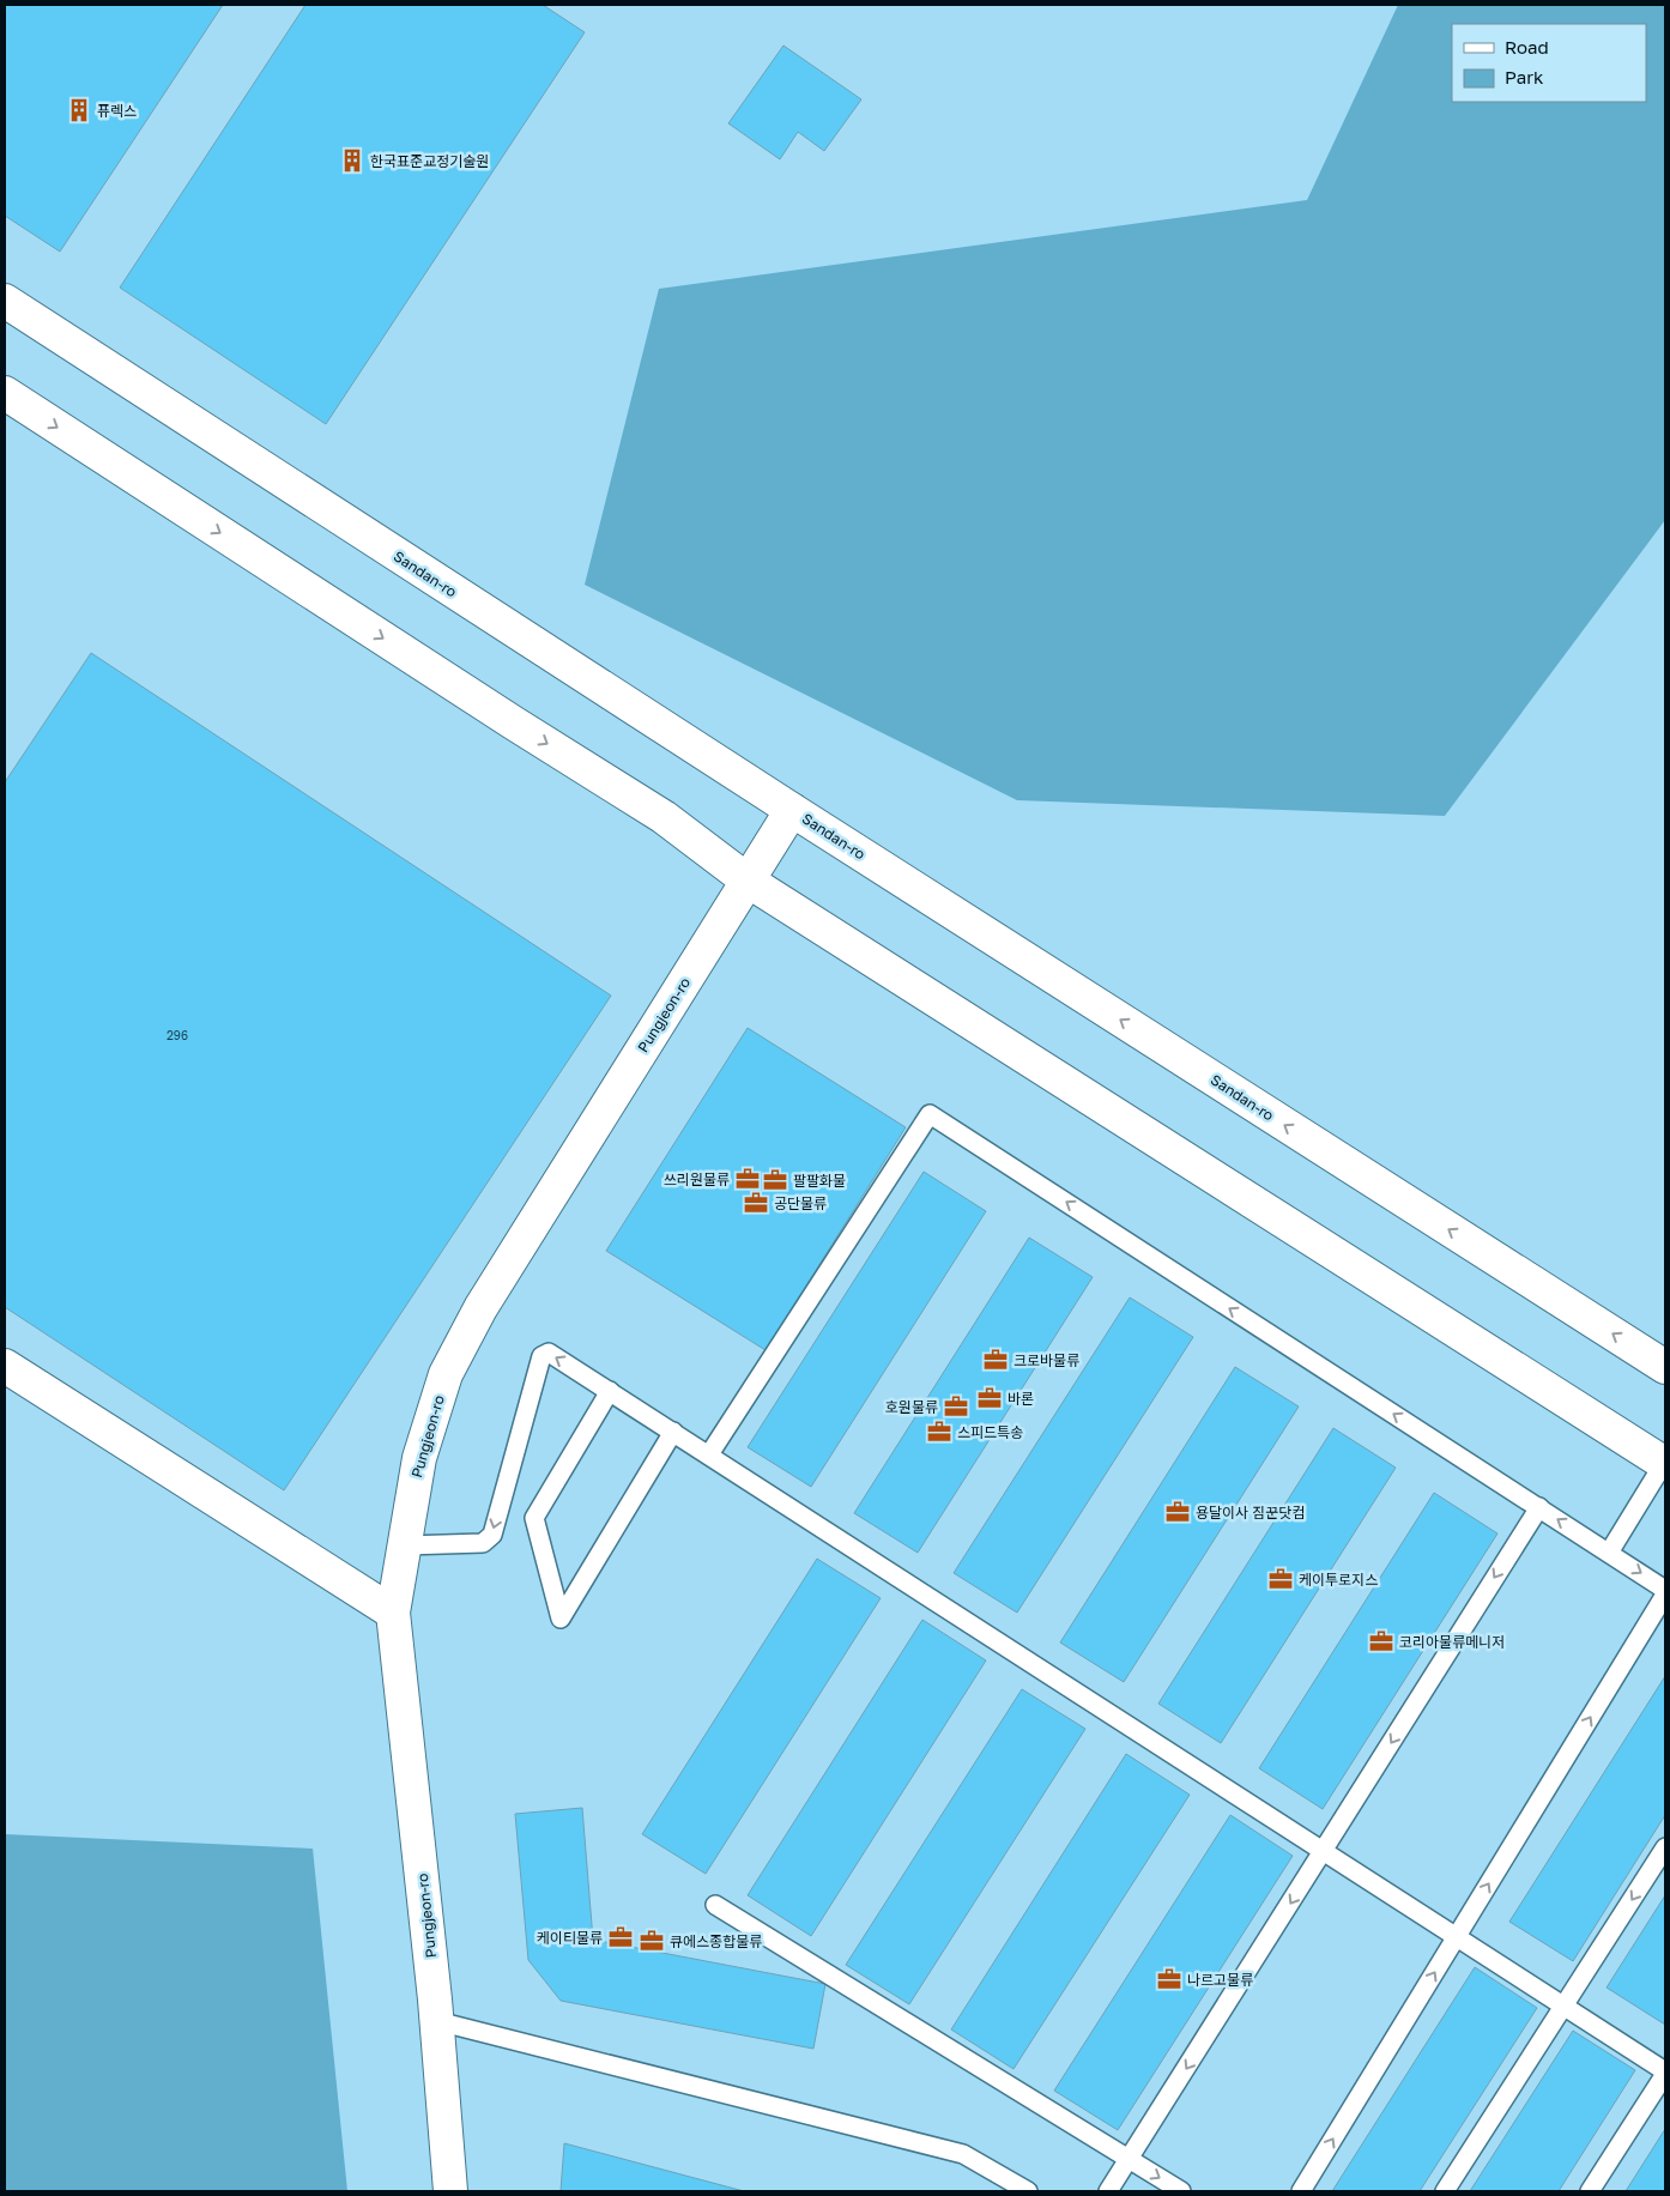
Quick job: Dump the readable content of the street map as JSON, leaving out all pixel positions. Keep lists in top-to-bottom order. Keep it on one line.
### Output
{"streets":{"street":["Sandan-ro","Pungjeon-ro"]},"crossings":[["Sandan-ro","Pungjeon-ro"]],"places":{"building":["퓨렉스","한국표준교정기술원"],"office":["쓰리원물류","팔팔화물","공단물류","크로바물류","바론","호원물류","스피드특송","용달이사 짐꾼닷컴","케이투로지스","코리아물류메니저","케이티물류","큐에스종합물류","나르고물류"]},"house_numbers":["296"],"legend":["Road","Park"]}
